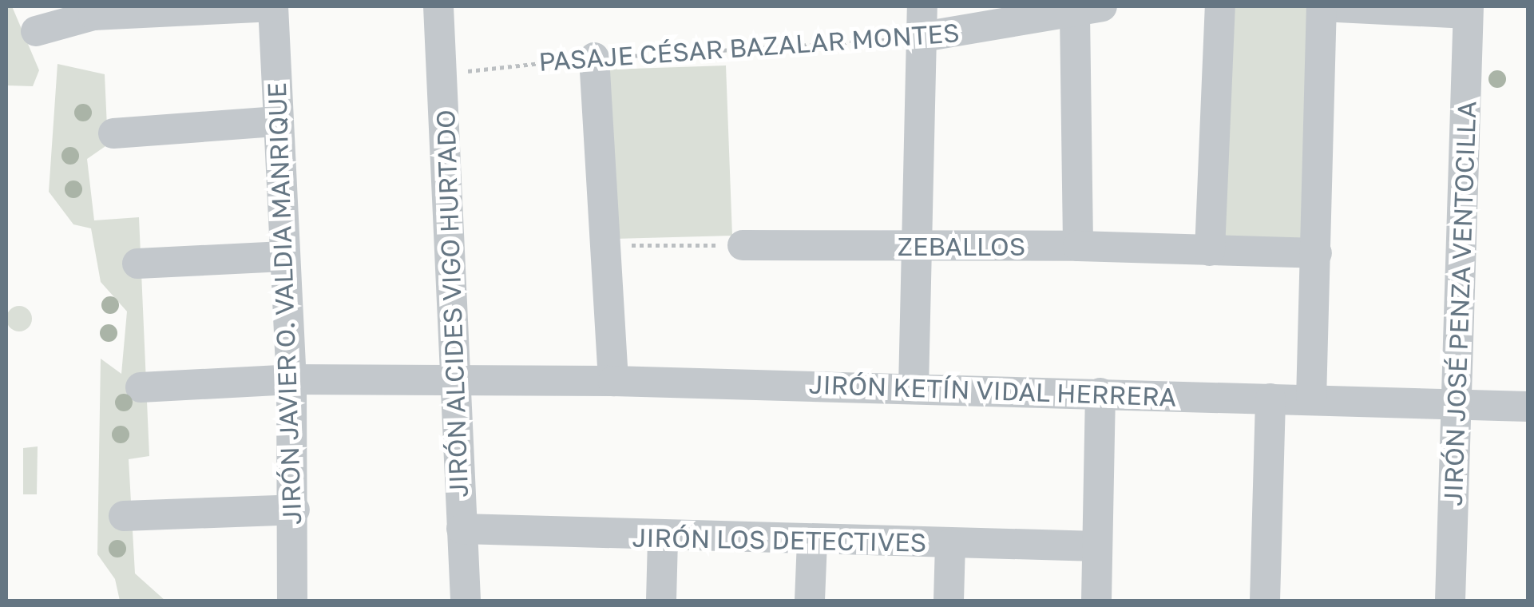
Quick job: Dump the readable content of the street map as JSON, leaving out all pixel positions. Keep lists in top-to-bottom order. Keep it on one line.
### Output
{"streets":{"street":["PASAJE CÉSAR BAZALAR MONTES","ZEBALLOS","JIRÓN JAVIER O. VALDIA MANRIQUE","JIRÓN ALCIDES VIGO HURTADO","JIRÓN JOSÉ PENZA VENTOCILLA","JIRÓN KETÍN VIDAL HERRERA","JIRÓN LOS DETECTIVES"]},"crossings":[["PASAJE CÉSAR BAZALAR MONTES","JIRÓN ALCIDES VIGO HURTADO"],["JIRÓN JAVIER O. VALDIA MANRIQUE","JIRÓN KETÍN VIDAL HERRERA"],["JIRÓN ALCIDES VIGO HURTADO","JIRÓN KETÍN VIDAL HERRERA"],["JIRÓN ALCIDES VIGO HURTADO","JIRÓN LOS DETECTIVES"],["JIRÓN JOSÉ PENZA VENTOCILLA","JIRÓN KETÍN VIDAL HERRERA"]]}
